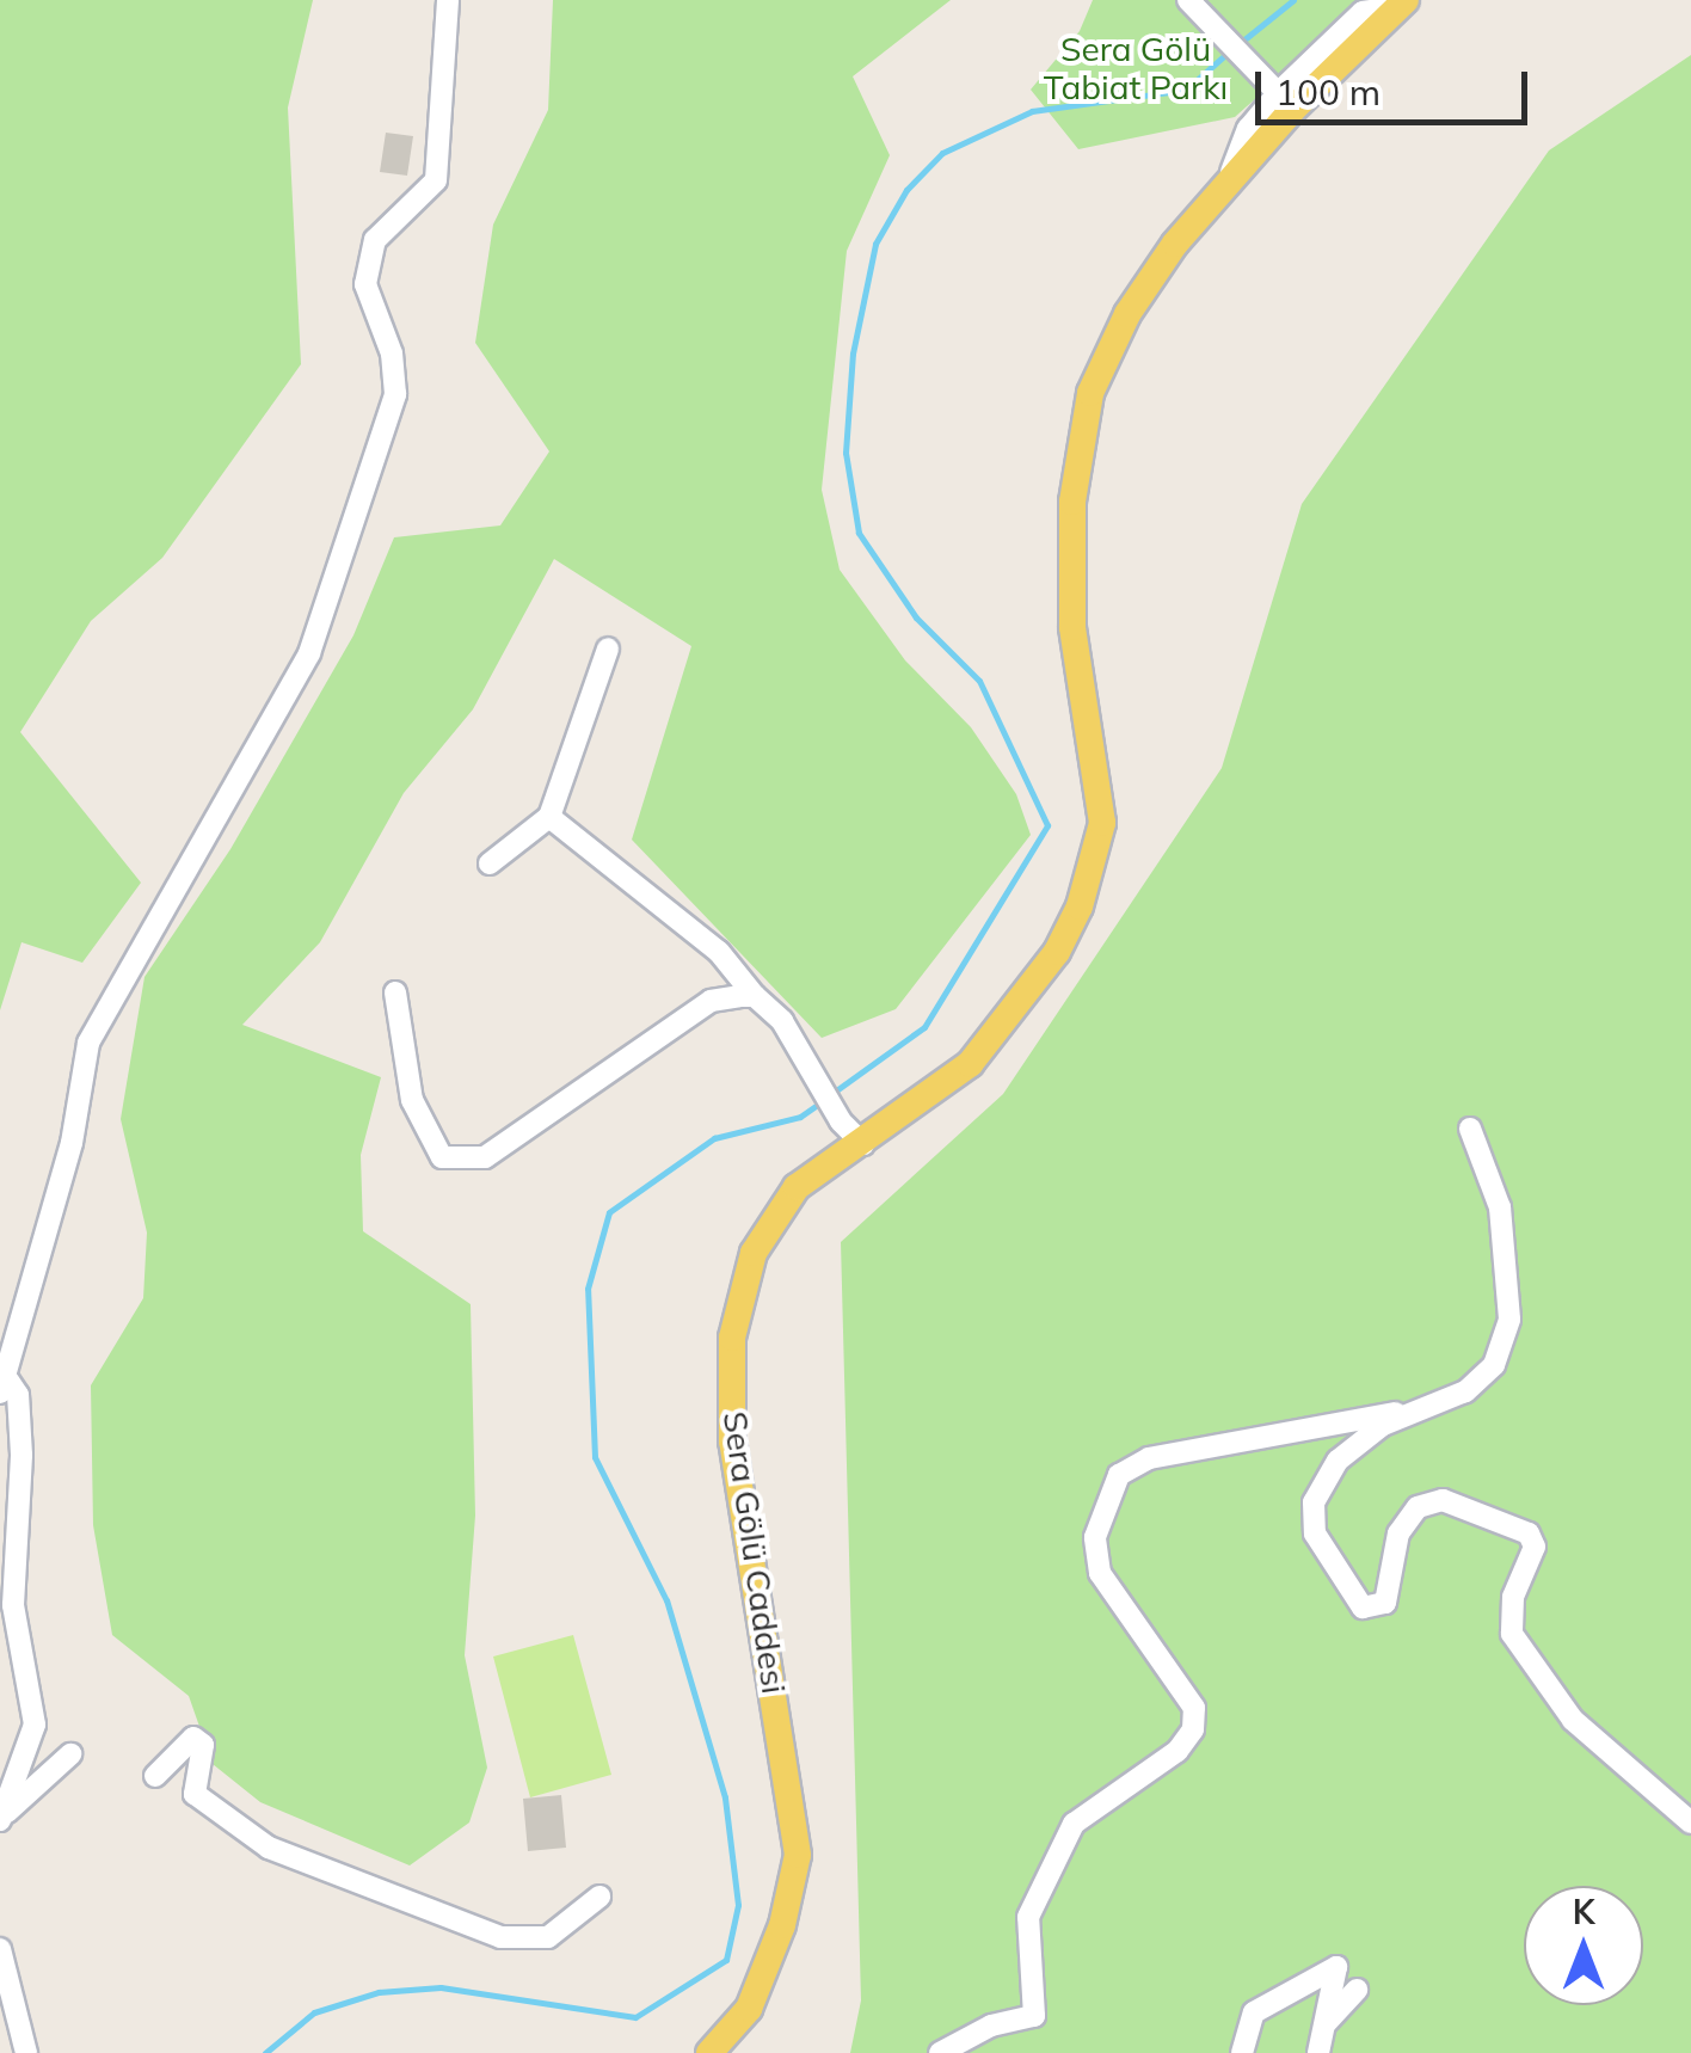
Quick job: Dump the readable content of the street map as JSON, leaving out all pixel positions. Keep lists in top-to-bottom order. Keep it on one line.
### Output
{"streets":{"main road":["Sera Gölü Caddesi"]},"parks":["Sera Gölü Tabiat Parkı"],"scale_bar":"100 m","north":"top"}
